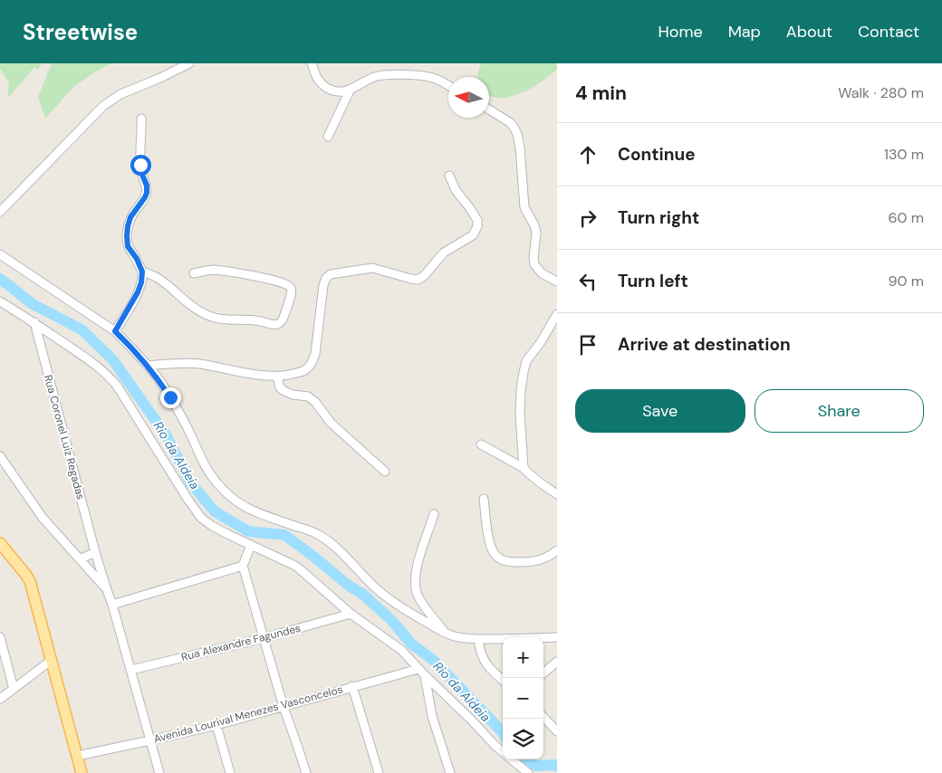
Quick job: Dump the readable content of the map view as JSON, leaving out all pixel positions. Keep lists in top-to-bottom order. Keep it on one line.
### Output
{"streets":{"street":["Rua Coronel Luiz Regadas","Rua Alexandre Fagundes","Avenida Lourival Menezes Vasconcelos"]},"crossings":[["Rua Coronel Luiz Regadas","Rua Alexandre Fagundes"],["Rua Coronel Luiz Regadas","Avenida Lourival Menezes Vasconcelos"]],"water":["Rio da Aldeia"],"north":"left","page":{"header":"Streetwise","nav":["Home","Map","About","Contact"],"heading":["4 min","Walk · 280 m"],"list":[["Continue","130 m"],["Turn right","60 m"],["Turn left","90 m"],"Arrive at destination"],"buttons":["Save","Share"],"map_buttons":["+","−"]}}
